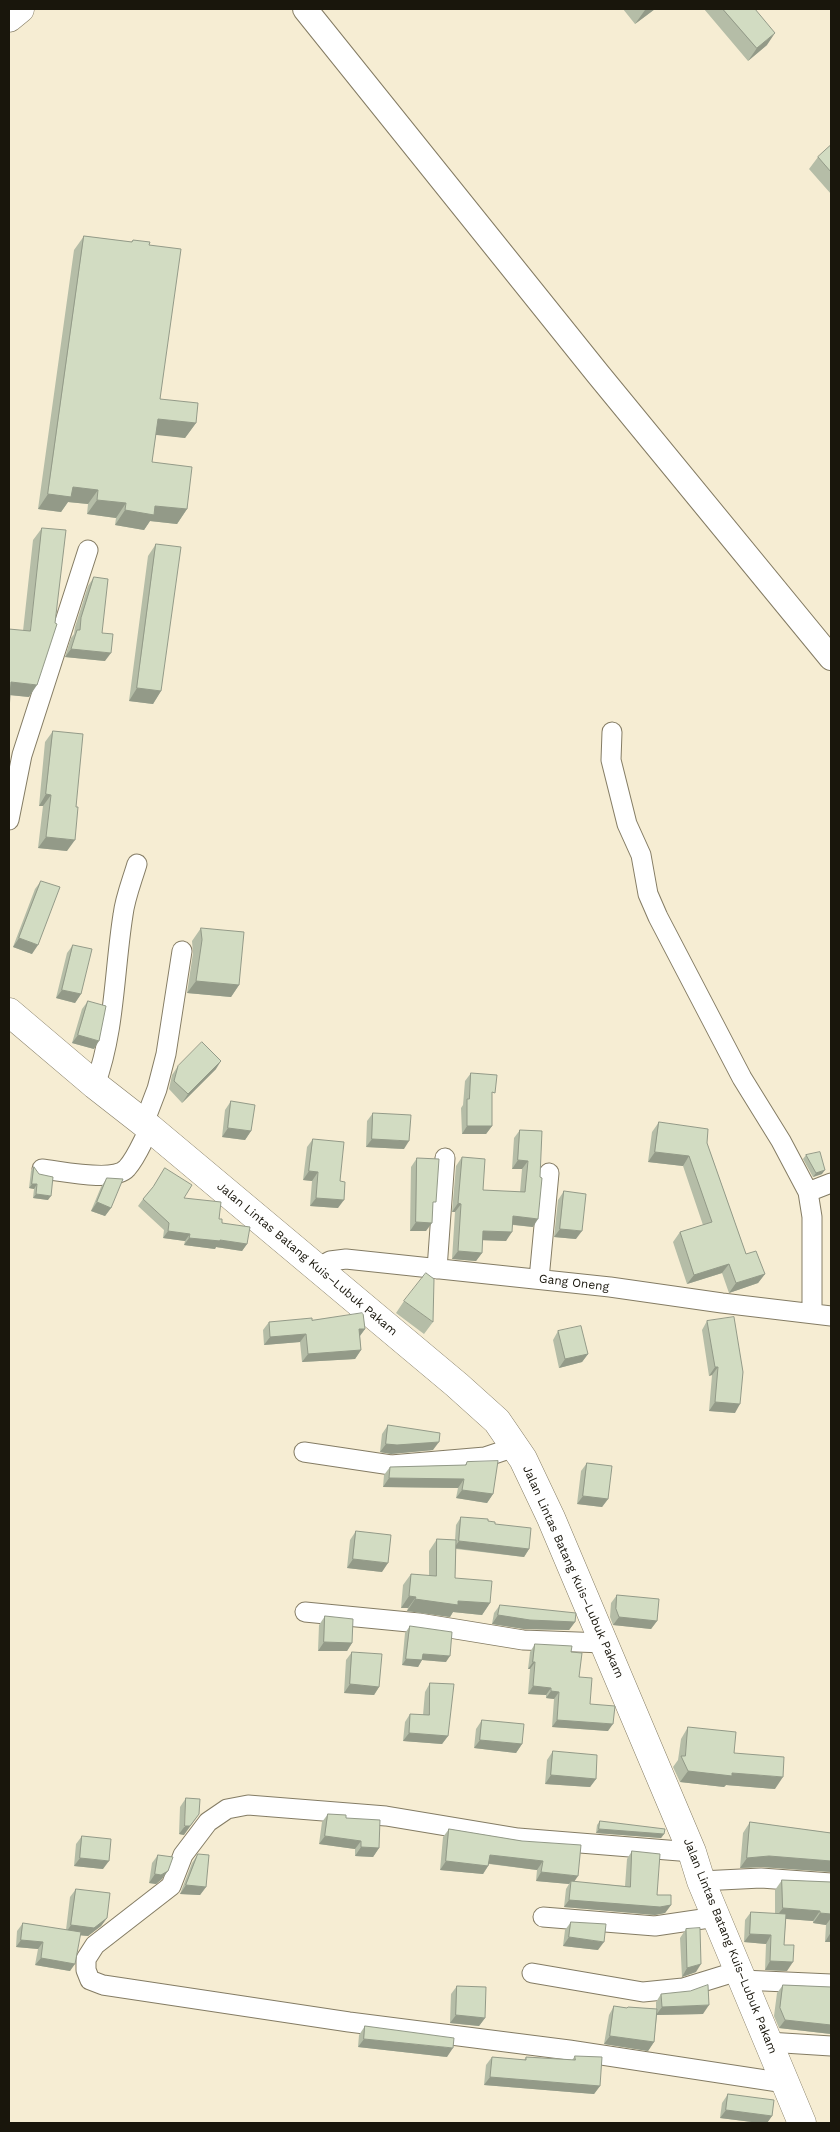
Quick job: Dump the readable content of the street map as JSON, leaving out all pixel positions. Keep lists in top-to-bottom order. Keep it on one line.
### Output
{"streets":{"highway":["Jalan Lintas Batang Kuis–Lubuk Pakam"],"street":["Gang Oneng"]},"crossings":[["Jalan Lintas Batang Kuis–Lubuk Pakam","Gang Oneng"]]}
